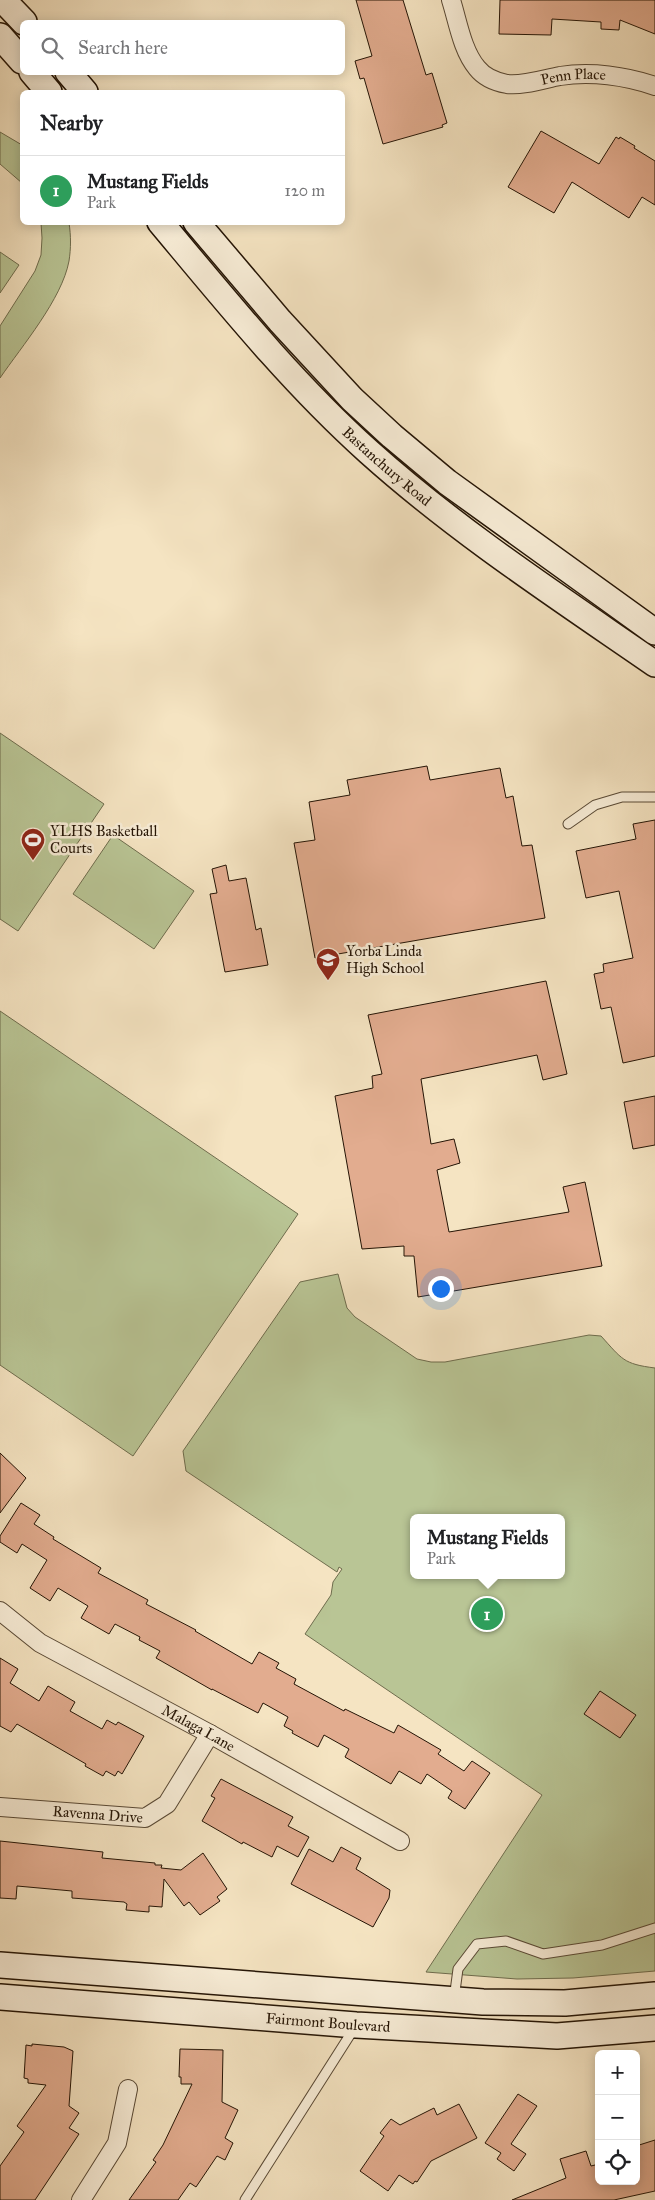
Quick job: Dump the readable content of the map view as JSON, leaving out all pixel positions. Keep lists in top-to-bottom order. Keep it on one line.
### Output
{"streets":{"main road":["Bastanchury Road","Fairmont Boulevard"],"street":["Penn Place","Malaga Lane","Ravenna Drive"]},"crossings":[["Malaga Lane","Ravenna Drive"]],"places":{"sports":["YLHS Basketball Courts"],"school or university":["Yorba Linda High School"]},"page":{"search":"Search here","heading":"Nearby","list":[{"mark":"1","name":"Mustang Fields","note":"Park","value":"120 m"}],"popup":["Mustang Fields","Park"],"pins":"1","map_buttons":["+","−"]}}
